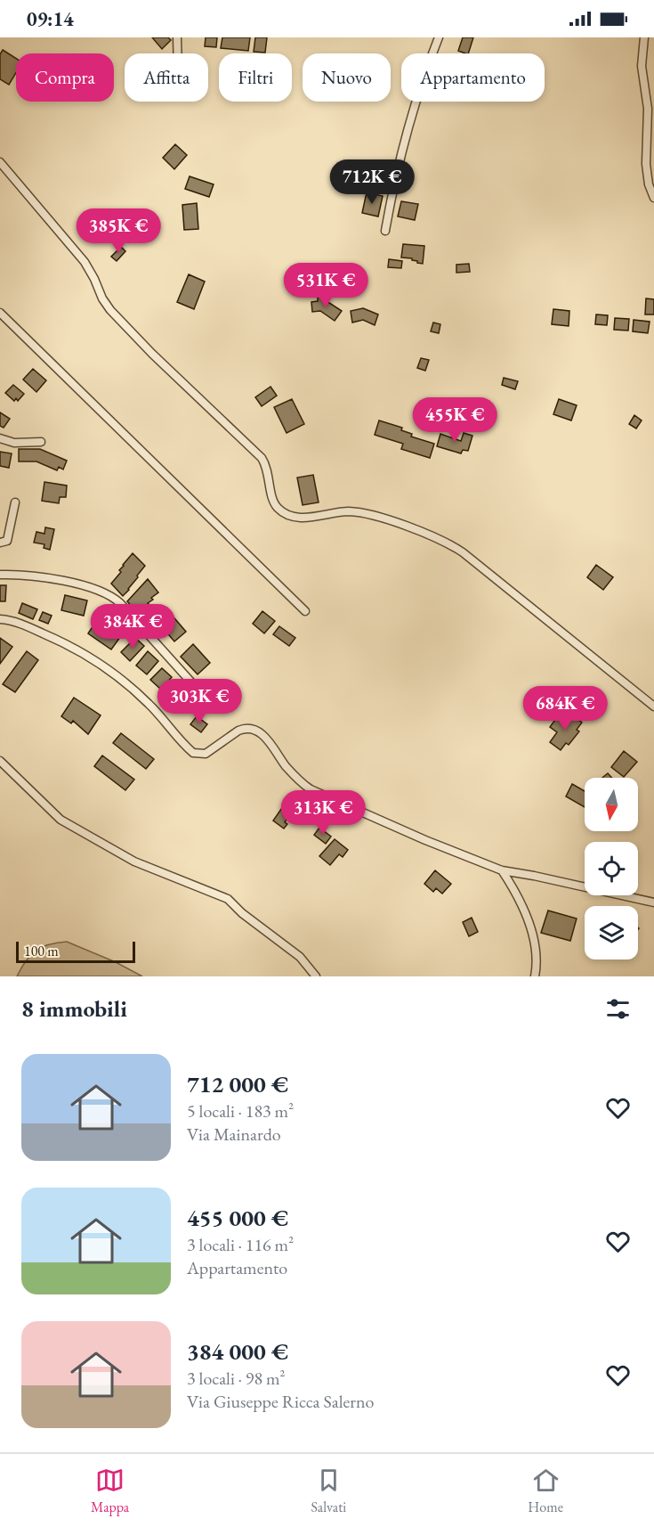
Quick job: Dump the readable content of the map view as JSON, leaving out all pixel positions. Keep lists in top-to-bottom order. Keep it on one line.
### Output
{"scale_bar":"100 m","north":"bottom","page":{"status":"09:14","chip":["Compra","Affitta","Filtri","Nuovo","Appartamento"],"price":["712K €","385K €","531K €","455K €","384K €","303K €","684K €","313K €"],"scale":"100 m","heading":"8 immobili","list":[{"name":"712 000 €","note":"5 locali · 183 m² · Via Mainardo"},{"name":"455 000 €","note":"3 locali · 116 m² · Appartamento"},{"name":"384 000 €","note":"3 locali · 98 m² · Via Giuseppe Ricca Salerno"}],"tabs":["Mappa","Salvati","Home"]}}
